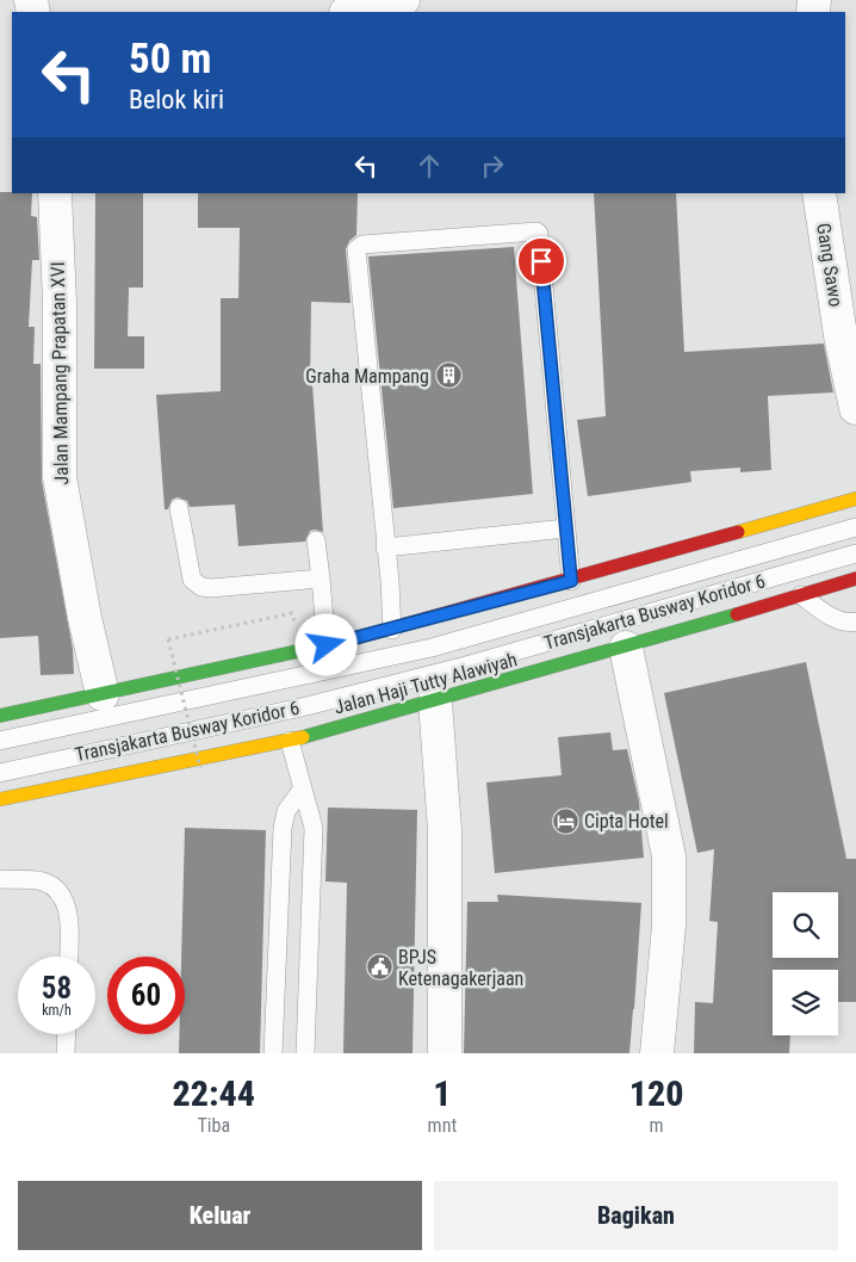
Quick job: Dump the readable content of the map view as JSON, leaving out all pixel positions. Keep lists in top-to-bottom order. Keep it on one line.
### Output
{"streets":{"main road":["Jalan Haji Tutty Alawiyah"],"street":["Gang Sawo","Jalan Mampang Prapatan XVI"],"lane":["Transjakarta Busway Koridor 6"]},"places":{"building":["Graha Mampang"],"hotel":["Cipta Hotel"],"public building":["BPJS Ketenagakerjaan"]},"page":{"turn":["50 m","Belok kiri"],"speed":"58 km/h","limit":"60","eta":["22:44","Tiba","1","mnt","120","m"],"buttons":["Keluar","Bagikan"]}}
